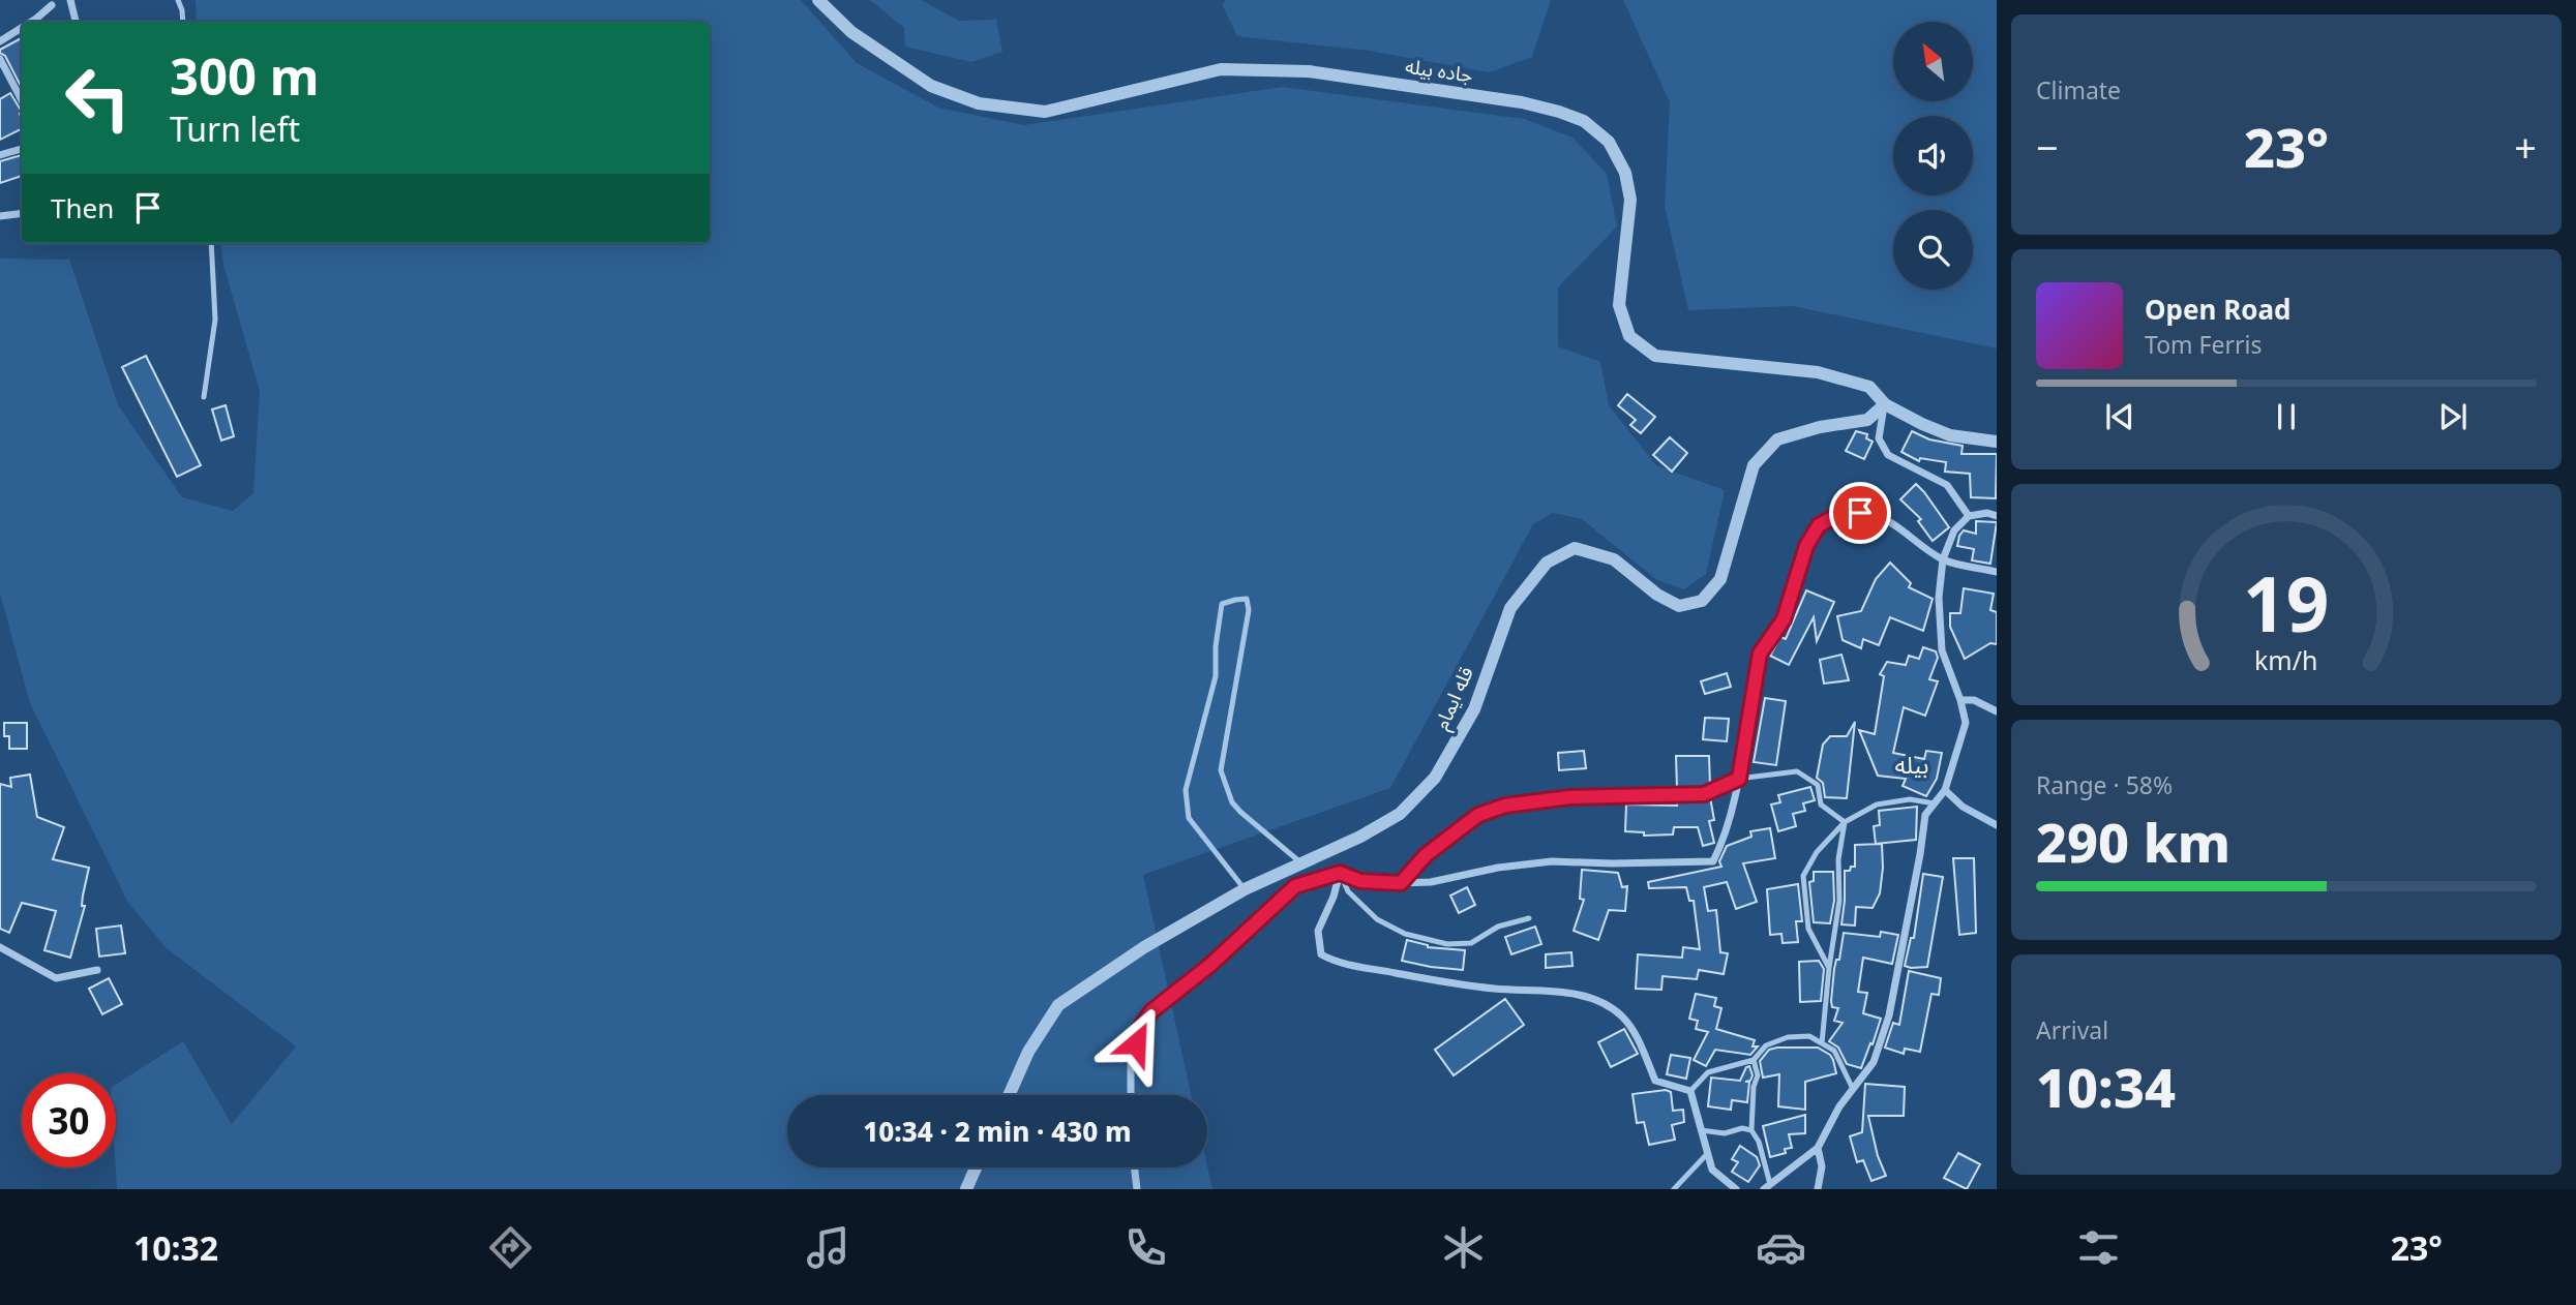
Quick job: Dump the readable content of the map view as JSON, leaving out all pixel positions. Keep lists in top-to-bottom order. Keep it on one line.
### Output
{"streets":{"street":["جاده بیله","قله ایمام"]},"crossings":[["جاده بیله","قله ایمام"]],"districts":["بیله"],"north":"top left","page":{"tile":["Climate",["Range · 58%","290 km"],["Arrival","10:34"]],"turn":["300 m","Turn left"],"heat":["−","23°","+"],"then":"Then","song":["Open Road","Tom Ferris"],"limit":"30","trip":"10:34 · 2 min · 430 m","tabs":["10:32","23°"],"gauge":["19","km/h"]}}
